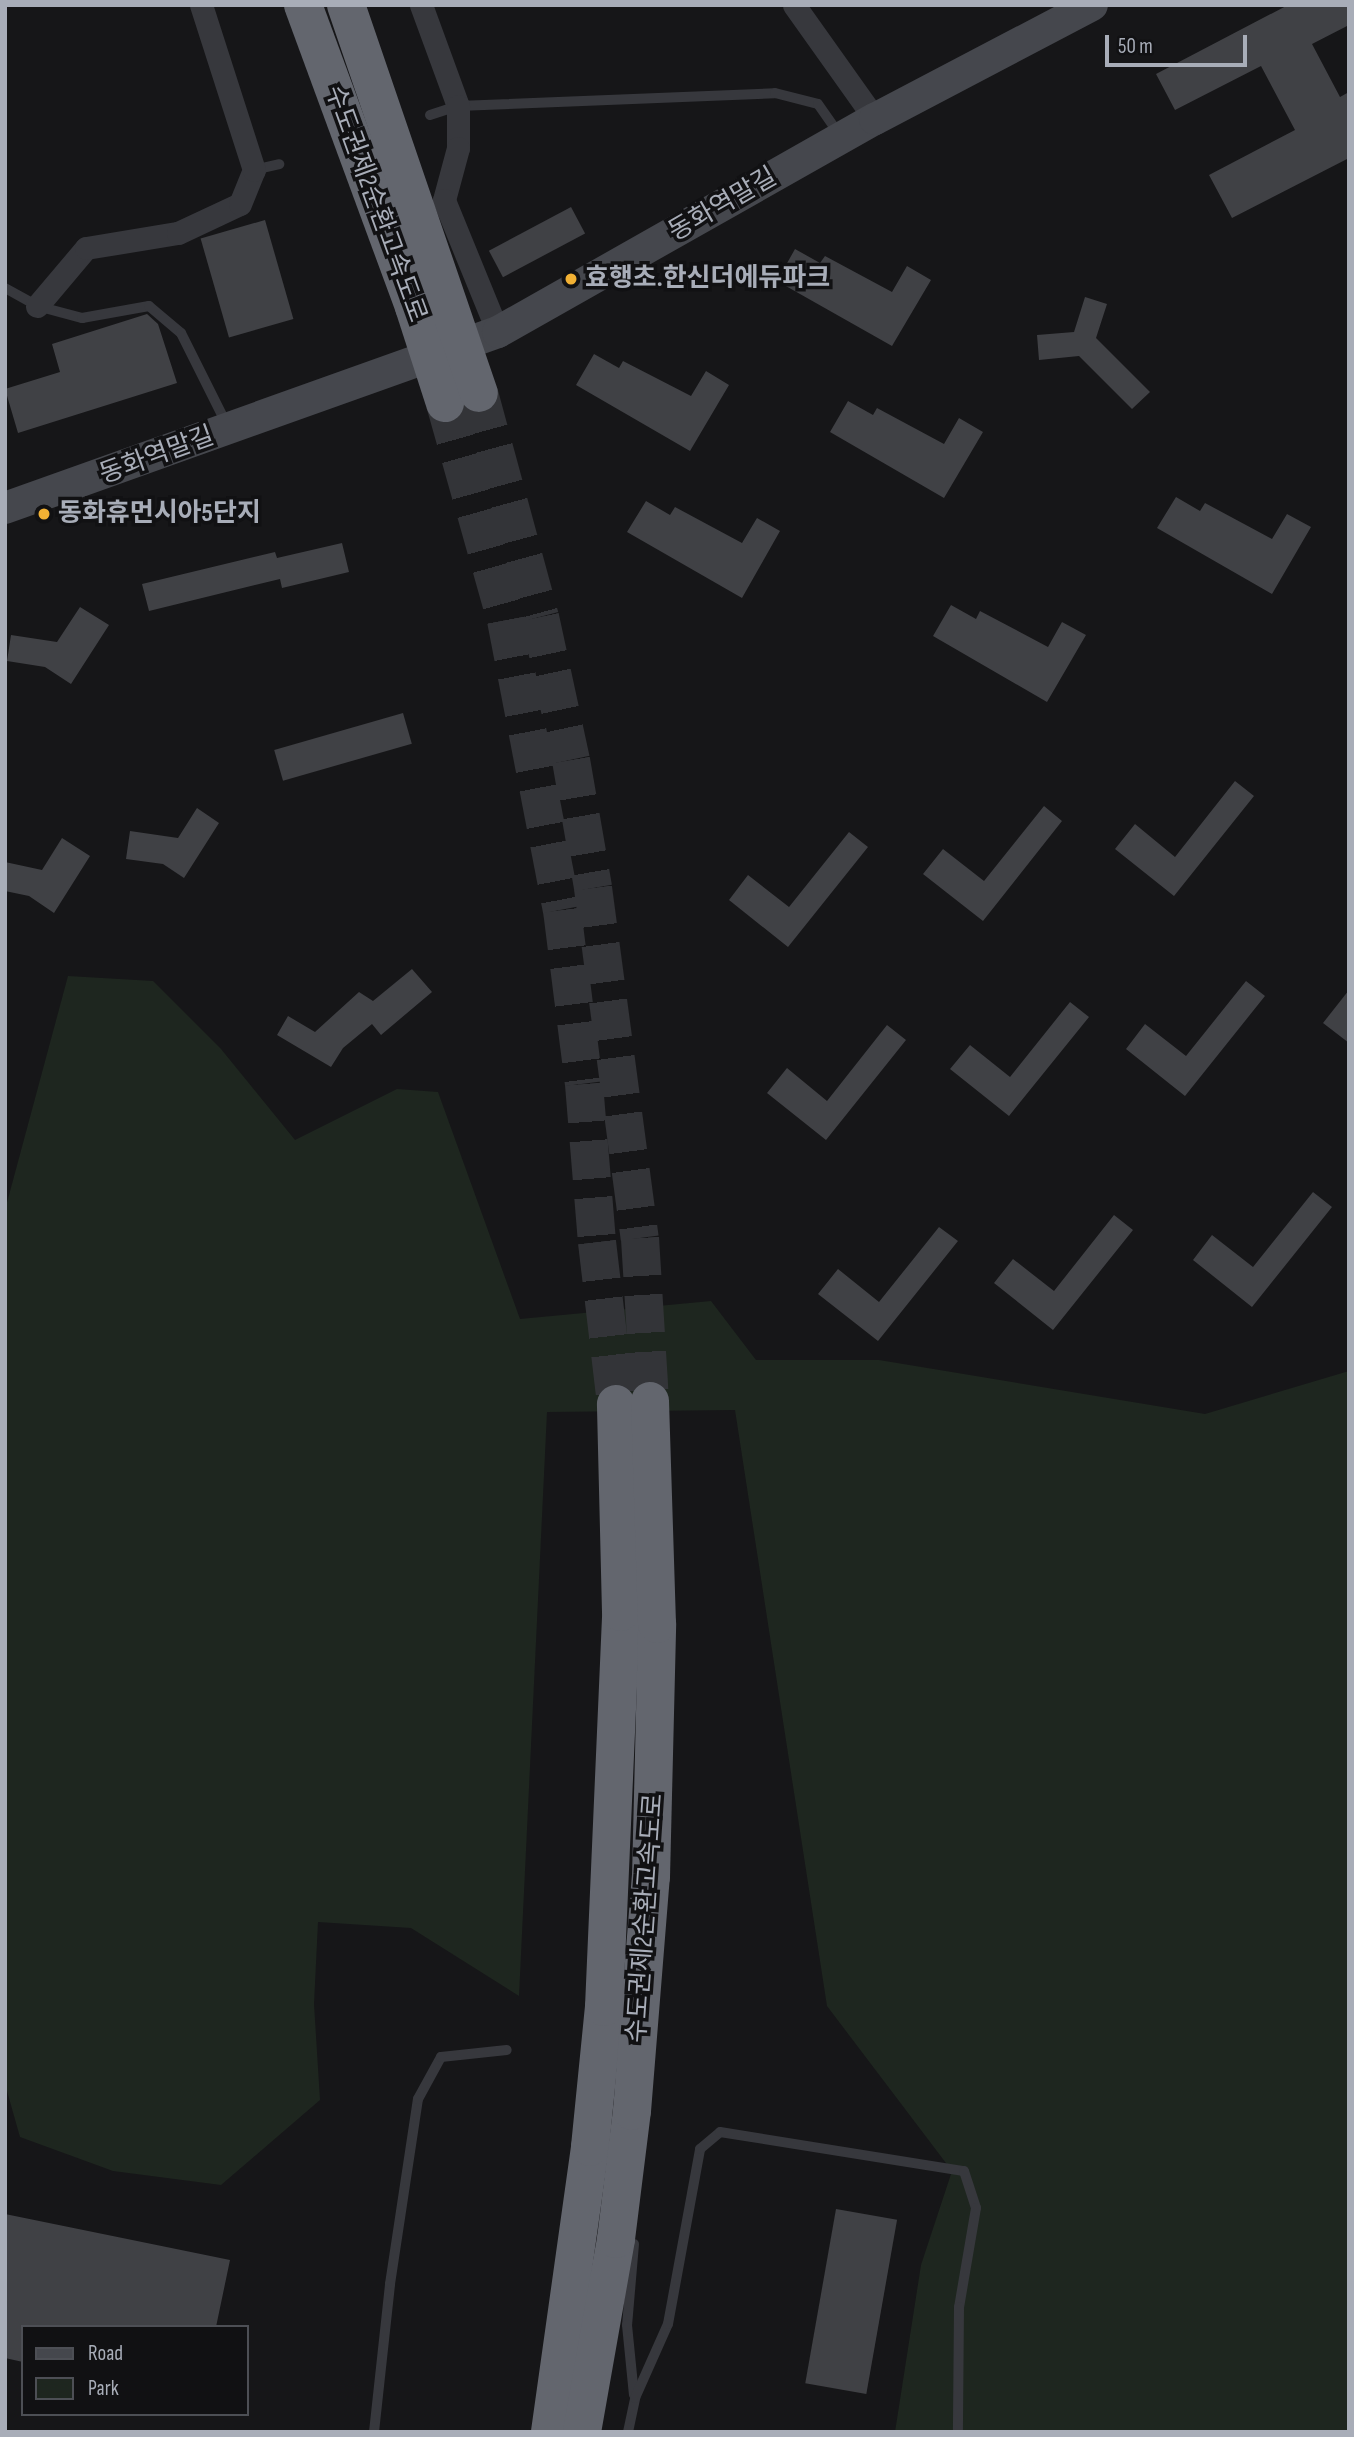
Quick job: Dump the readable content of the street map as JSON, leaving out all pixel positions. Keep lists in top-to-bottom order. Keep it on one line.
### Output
{"streets":{"highway":["수도권제2순환고속도로"],"street":["동화역말길"]},"places":["효행초.한신더에듀파크","동화휴먼시아5단지"],"legend":["Road","Park"],"scale_bar":"50 m"}
